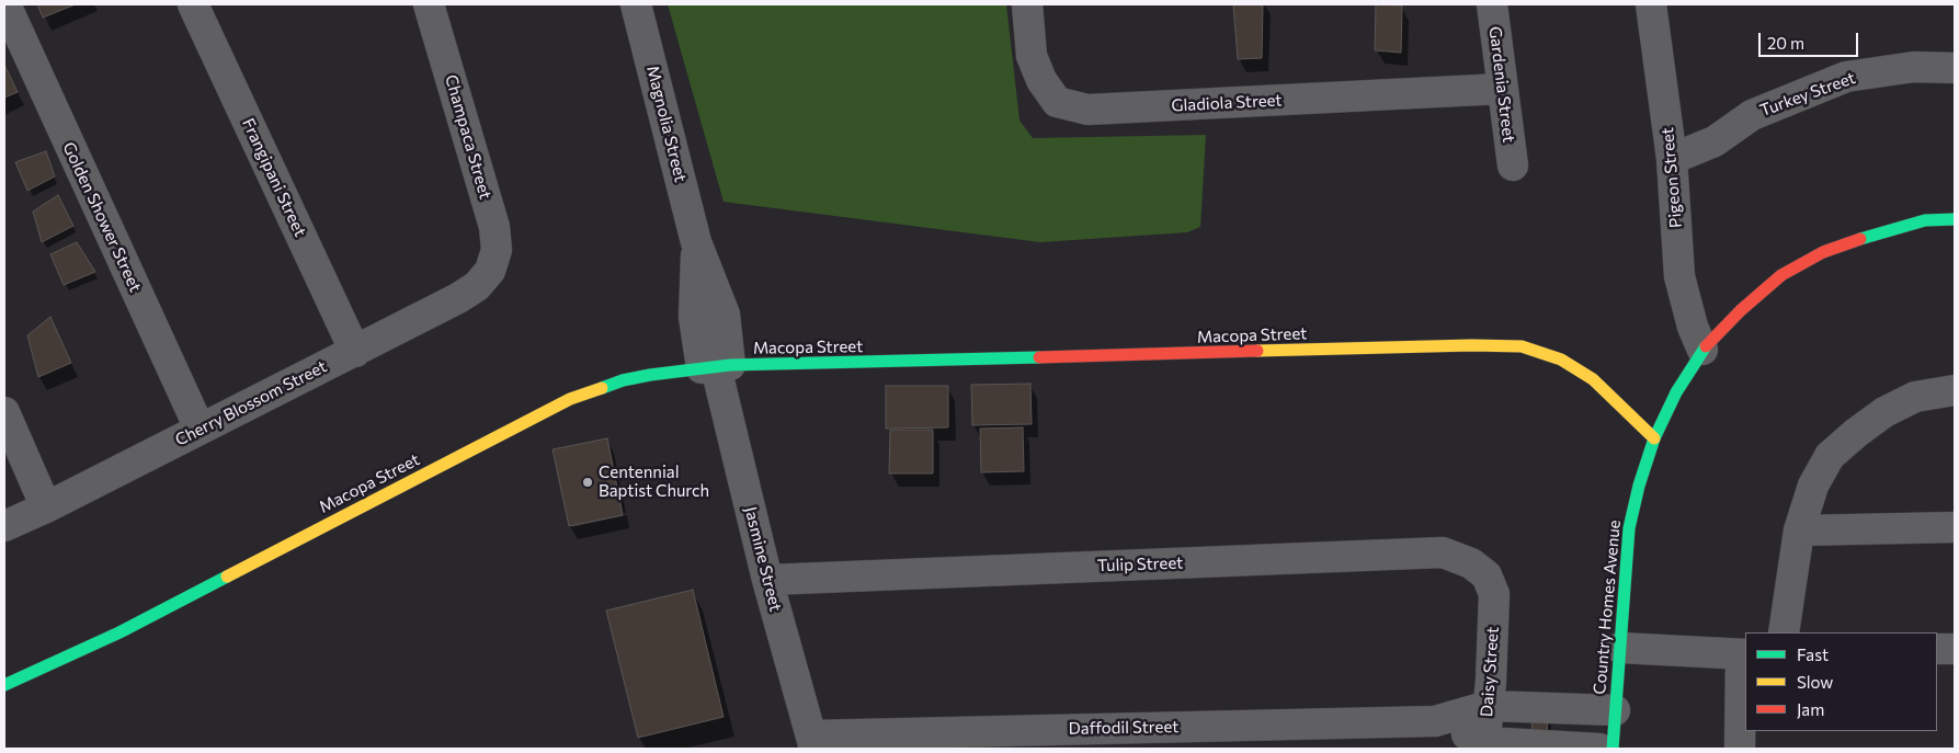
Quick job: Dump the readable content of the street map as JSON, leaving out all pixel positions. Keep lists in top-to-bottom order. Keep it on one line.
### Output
{"streets":{"street":["Gardenia Street","Turkey Street","Gladiola Street","Magnolia Street","Champaca Street","Frangipani Street","Pigeon Street","Golden Shower Street","Macopa Street","Cherry Blossom Street","Jasmine Street","Tulip Street","Country Homes Avenue","Daisy Street","Daffodil Street"]},"crossings":[["Gardenia Street","Gladiola Street"],["Turkey Street","Pigeon Street"],["Magnolia Street","Macopa Street"],["Magnolia Street","Jasmine Street"],["Champaca Street","Cherry Blossom Street"],["Frangipani Street","Cherry Blossom Street"],["Pigeon Street","Country Homes Avenue"],["Golden Shower Street","Cherry Blossom Street"],["Macopa Street","Jasmine Street"],["Macopa Street","Country Homes Avenue"],["Jasmine Street","Tulip Street"],["Jasmine Street","Daffodil Street"],["Tulip Street","Daisy Street"],["Country Homes Avenue","Daffodil Street"],["Daisy Street","Daffodil Street"]],"places":["Centennial Baptist Church"],"legend":["Fast","Slow","Jam"],"scale_bar":"20 m"}
